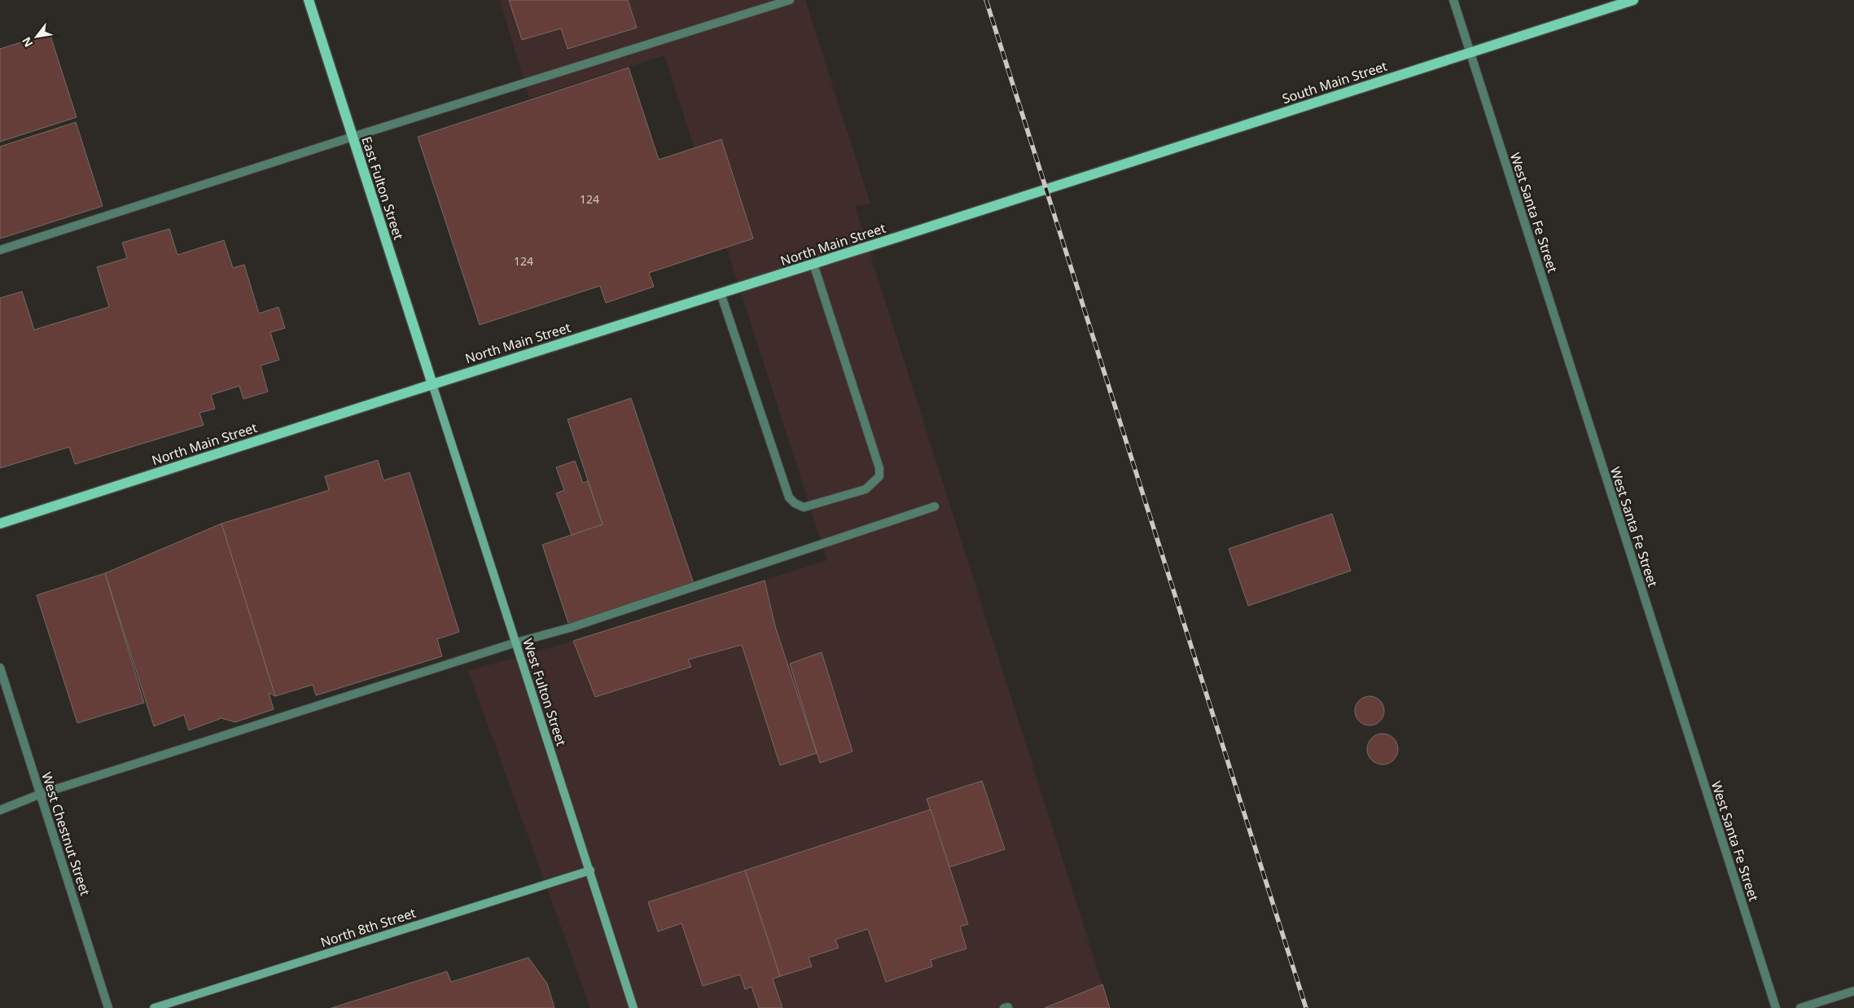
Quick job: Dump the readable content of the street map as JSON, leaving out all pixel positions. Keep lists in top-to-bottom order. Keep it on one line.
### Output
{"streets":{"main road":["South Main Street","East Fulton Street","North Main Street"],"street":["West Santa Fe Street","West Fulton Street","West Chestnut Street","North 8th Street"]},"crossings":[["South Main Street","West Santa Fe Street"],["South Main Street","North Main Street"],["East Fulton Street","North Main Street"],["East Fulton Street","West Fulton Street"],["North Main Street","West Fulton Street"],["West Fulton Street","North 8th Street"]],"house_numbers":["124","124"],"north":"bottom left"}
